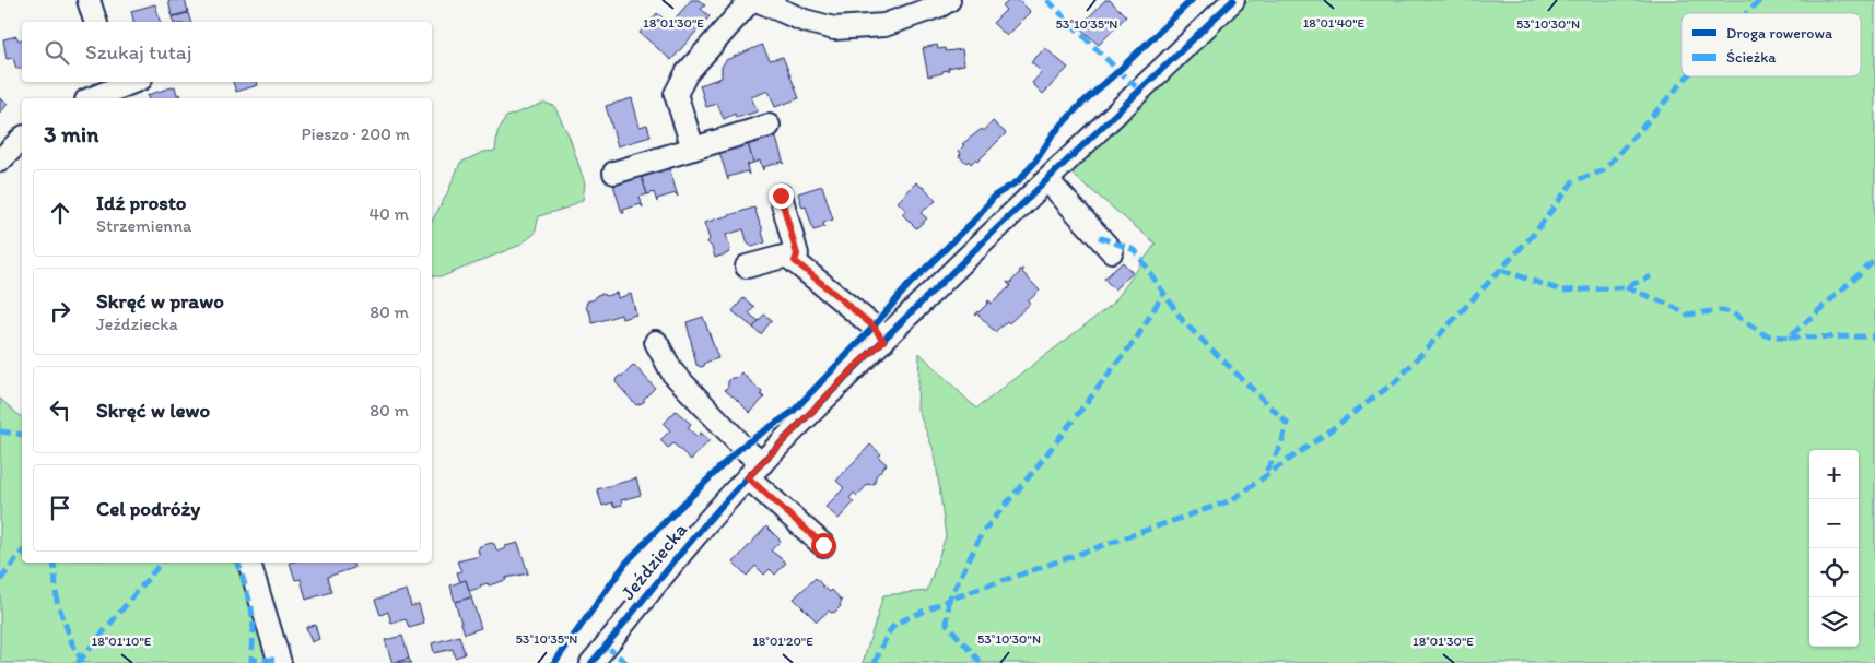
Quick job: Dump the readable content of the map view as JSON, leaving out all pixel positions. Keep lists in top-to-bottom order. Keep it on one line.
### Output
{"streets":{"street":["Jeździecka"]},"legend":["Droga rowerowa","Ścieżka"],"page":{"search":"Szukaj tutaj","heading":["3 min","Pieszo · 200 m"],"list":[["Idź prosto","Strzemienna","40 m"],["Skręć w prawo","Jeździecka","80 m"],["Skręć w lewo","80 m"],"Cel podróży"],"map_buttons":["+","−"]},"coordinates":["18°01'30\"E","18°01'40\"E","53°10'35\"N","53°10'30\"N","18°01'10\"E","18°01'20\"E"]}
